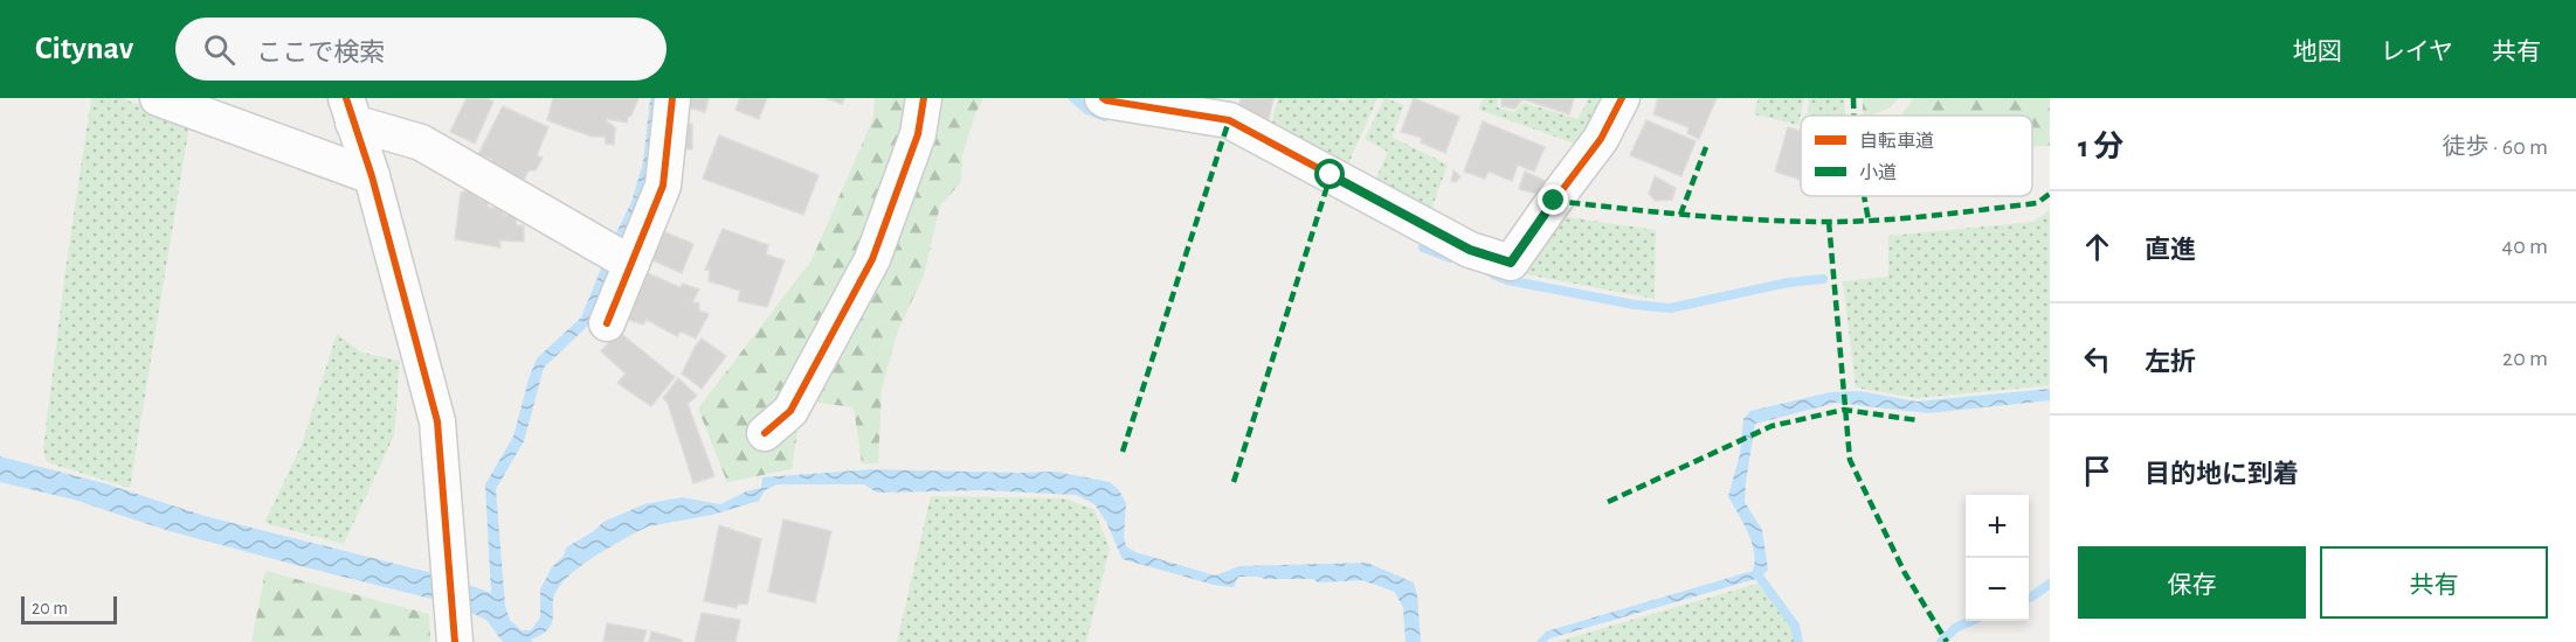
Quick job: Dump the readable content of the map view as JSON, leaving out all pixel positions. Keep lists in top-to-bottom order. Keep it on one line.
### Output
{"legend":["自転車道","小道"],"scale_bar":"20 m","page":{"header":"Citynav","search":"ここで検索","nav":["地図","レイヤ","共有"],"heading":["1 分","徒歩 · 60 m"],"list":[["直進","40 m"],["左折","20 m"],"目的地に到着"],"map_buttons":["+","−"],"buttons":["保存","共有"],"scale":"20 m"}}
